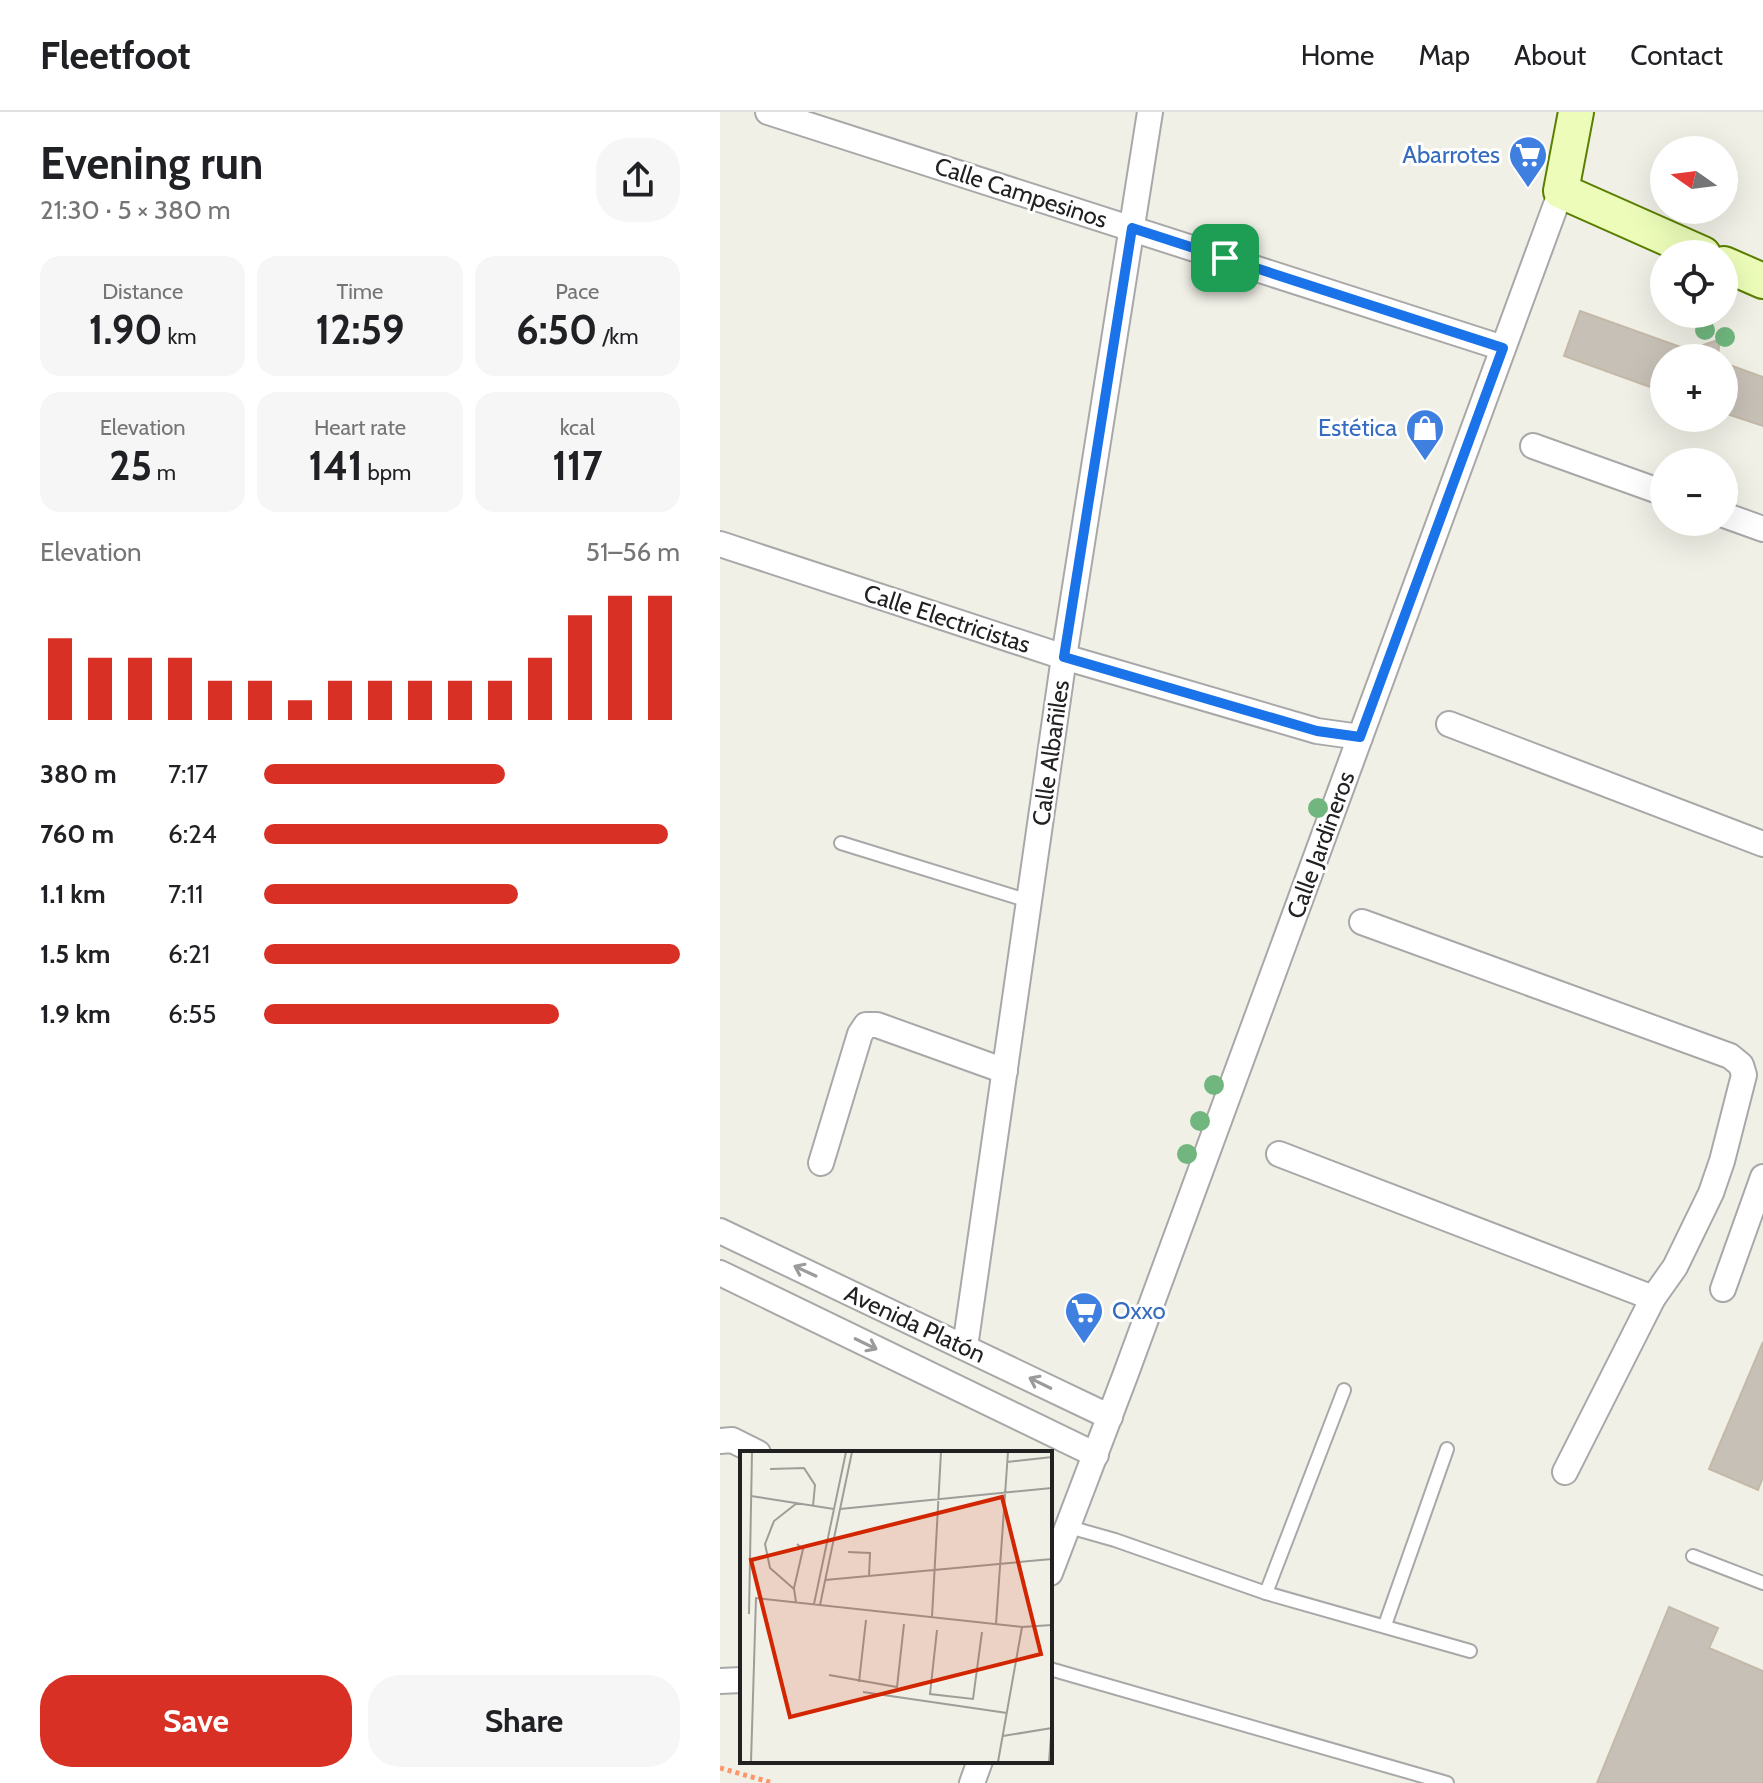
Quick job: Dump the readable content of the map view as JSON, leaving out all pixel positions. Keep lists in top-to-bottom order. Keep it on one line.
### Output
{"streets":{"street":["Calle Campesinos","Calle Electricistas","Calle Albañiles","Calle Jardineros","Avenida Platón"]},"crossings":[["Calle Campesinos","Calle Albañiles"],["Calle Campesinos","Calle Jardineros"],["Calle Electricistas","Calle Albañiles"],["Calle Electricistas","Calle Jardineros"],["Calle Albañiles","Avenida Platón"],["Calle Jardineros","Avenida Platón"]],"places":{"supermarket":["Abarrotes","Oxxo"],"shop":["Estética"]},"north":"left","page":{"header":"Fleetfoot","nav":["Home","Map","About","Contact"],"heading":["Evening run","21:30 · 5 × 380 m"],"map_buttons":["+","−"],"stats":[["Distance","1.90 km"],["Time","12:59"],["Pace","6:50 /km"],["Elevation","25 m"],["Heart rate","141 bpm"],["kcal","117"]],"chart":["Elevation","51–56 m"],"list":[{"name":"380 m","note":"7:17"},{"name":"760 m","note":"6:24"},{"name":"1.1 km","note":"7:11"},{"name":"1.5 km","note":"6:21"},{"name":"1.9 km","note":"6:55"}],"buttons":["Save","Share"]}}
